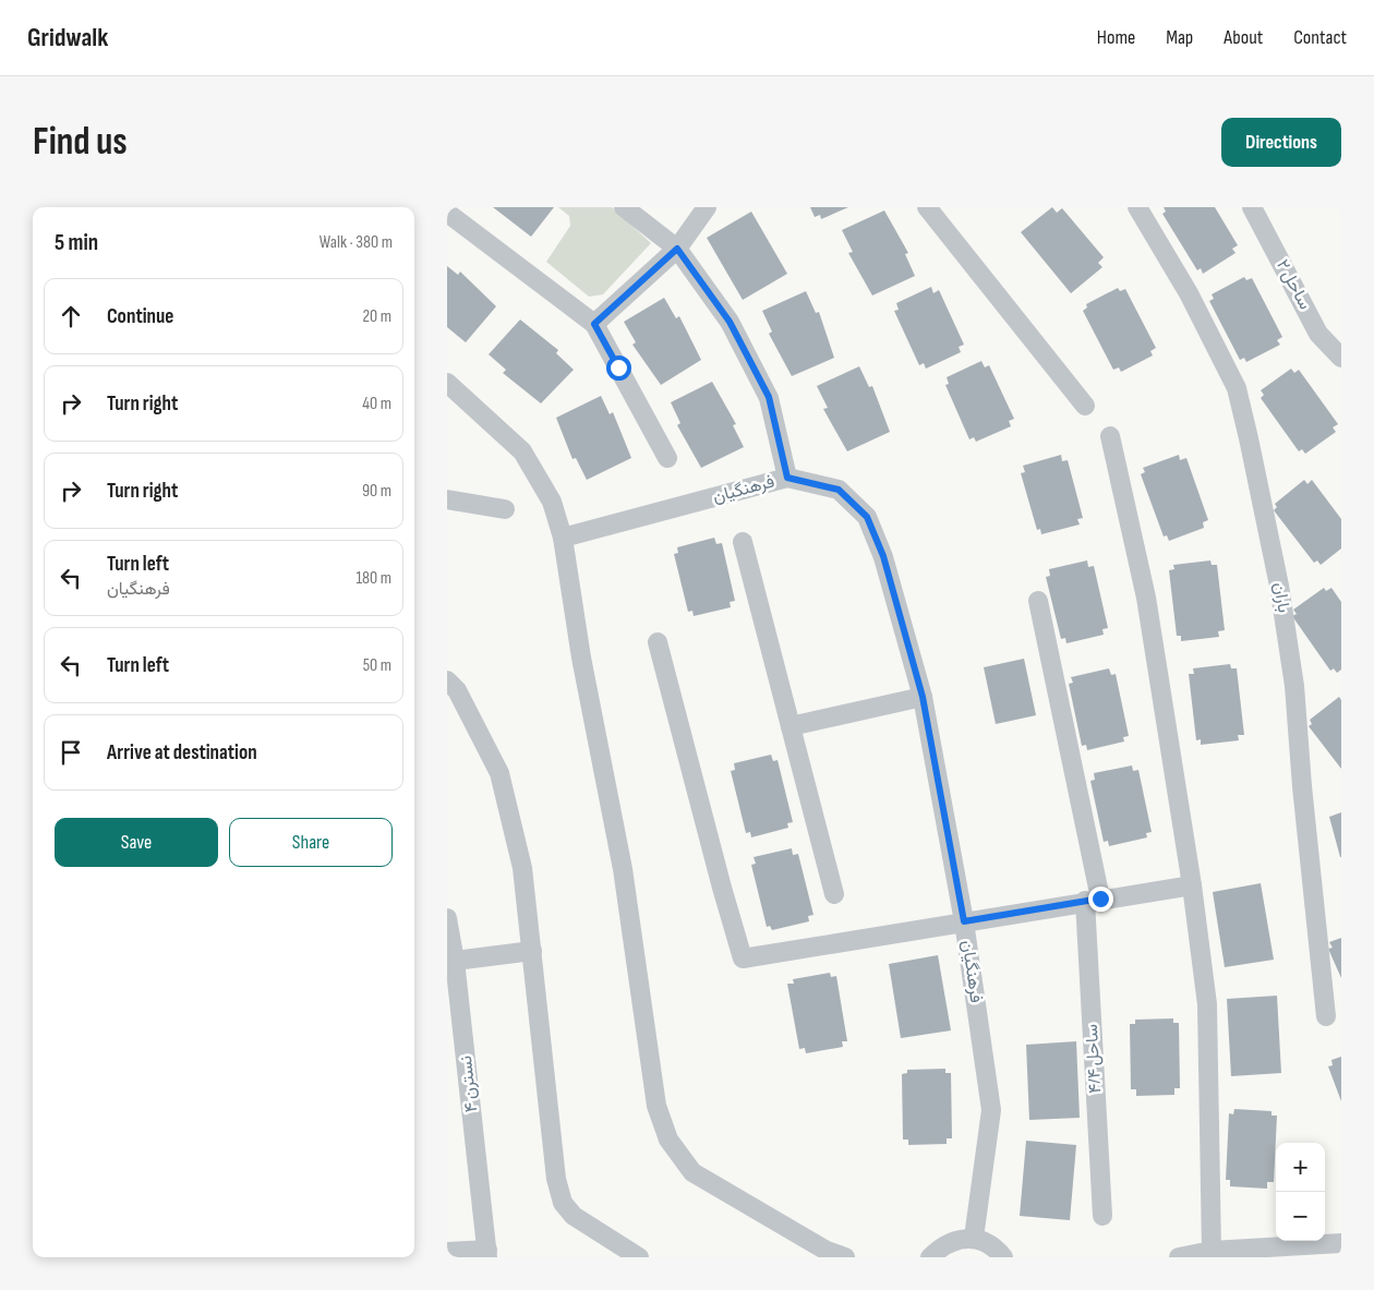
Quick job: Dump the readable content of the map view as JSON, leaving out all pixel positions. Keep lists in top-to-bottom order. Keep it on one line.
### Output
{"streets":{"street":["ساحل ۲","فرهنگیان","باران","ساحل ۴/۴","نسترن ۴"]},"page":{"header":"Gridwalk","nav":["Home","Map","About","Contact"],"buttons":["Directions",["Save","Share"]],"title":"Find us","heading":["5 min","Walk · 380 m"],"list":[["Continue","20 m"],["Turn right","40 m"],["Turn right","90 m"],["Turn left","فرهنگیان","180 m"],["Turn left","50 m"],"Arrive at destination"],"map_buttons":["+","−"]}}
